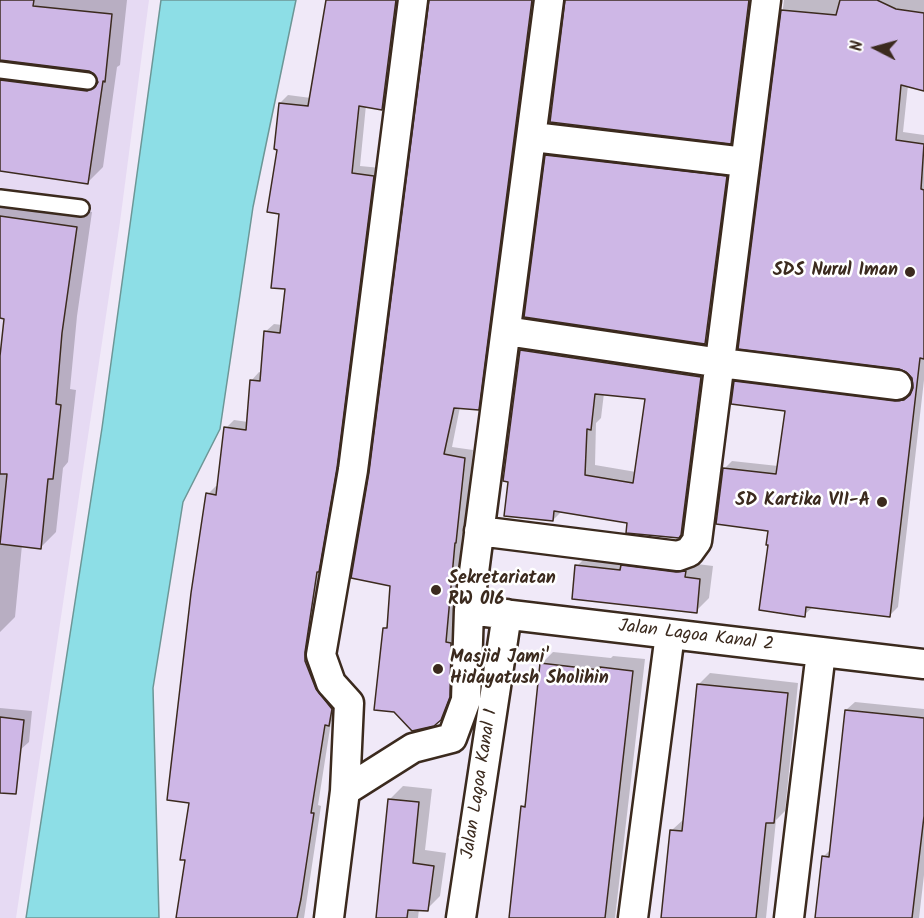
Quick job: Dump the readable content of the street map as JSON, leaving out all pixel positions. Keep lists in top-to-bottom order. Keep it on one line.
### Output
{"streets":{"street":["Jalan Lagoa Kanal 2","Jalan Lagoa Kanal 1"]},"crossings":[["Jalan Lagoa Kanal 2","Jalan Lagoa Kanal 1"]],"places":["SDS Nurul Iman","SD Kartika VII-A","Sekretariatan RW 016","Masjid Jami' Hidayatush Sholihin"],"north":"left"}
